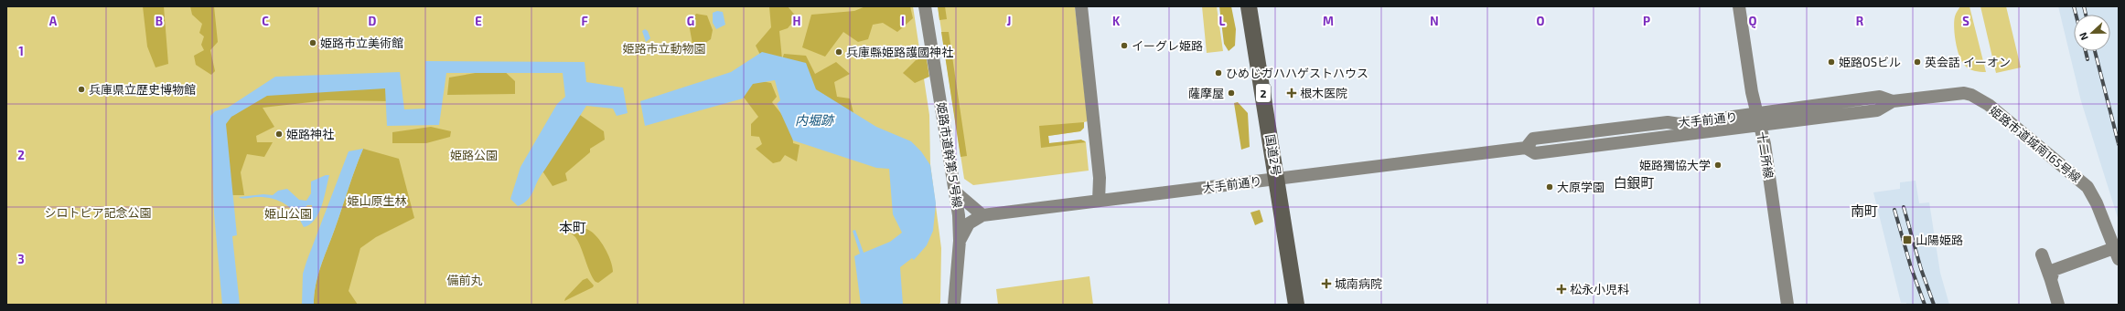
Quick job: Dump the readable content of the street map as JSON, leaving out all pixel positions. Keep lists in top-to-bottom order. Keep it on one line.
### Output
{"streets":{"highway":["2","国道2号"],"street":["大手前通り","姫路市道城南165号線","姫路市道幹第５号線","十二所線"]},"crossings":[["大手前通り","姫路市道城南165号線"],["大手前通り","国道2号"],["大手前通り","十二所線"]],"districts":["白銀町","南町","本町"],"water":["内堀跡"],"parks":["姫路市立動物園","姫路公園","姫山原生林","シロトピア記念公園","姫山公園","備前丸"],"places":{"other":["姫路市立美術館","イーグレ姫路","兵庫縣姫路護國神社","姫路OSビル","英会話 イーオン","ひめじガハハゲストハウス","兵庫県立歴史博物館","薩摩屋","姫路神社","姫路獨協大学","大原学園"],"health":["根木医院","城南病院","松永小児科"],"transit":["山陽姫路"]},"north":"left","grid":{"columns":["A","B","C","D","E","F","G","H","I","J","K","L","M","N","O","P","Q","R","S"],"rows":["1","2","3"]}}
